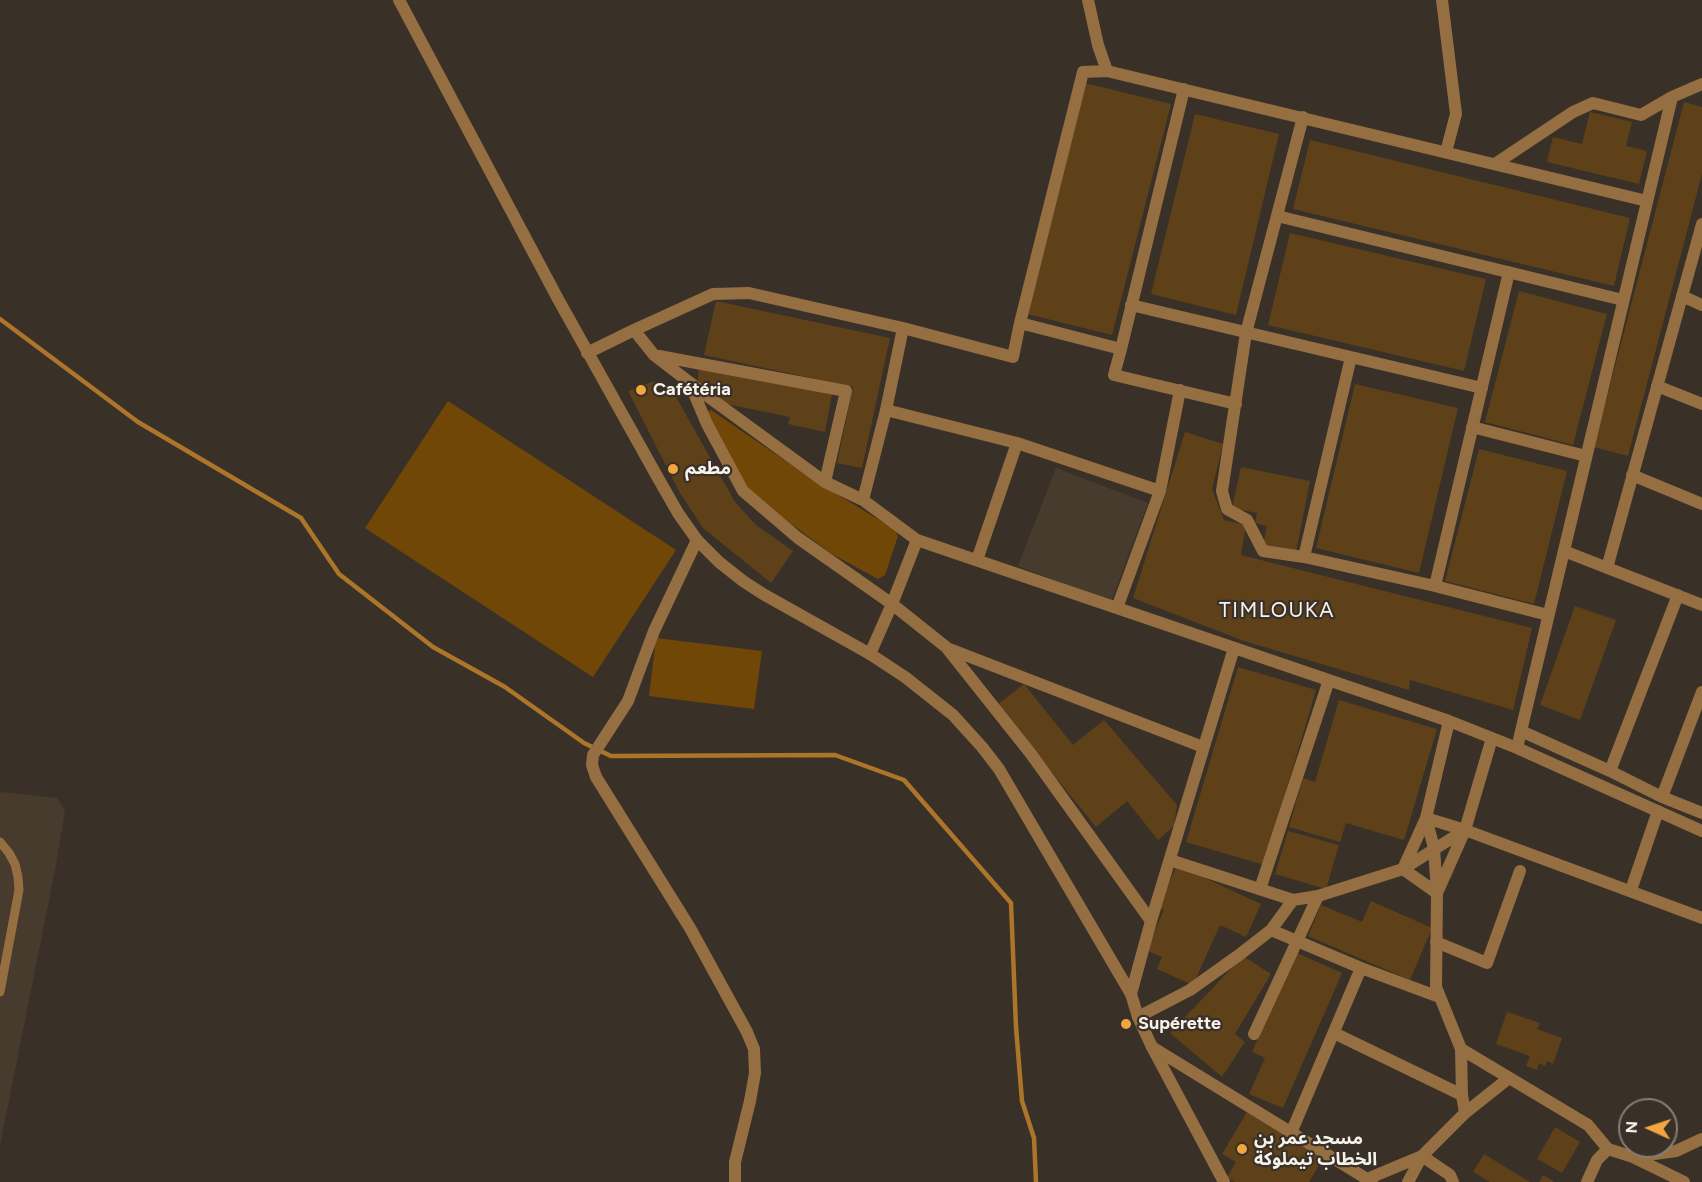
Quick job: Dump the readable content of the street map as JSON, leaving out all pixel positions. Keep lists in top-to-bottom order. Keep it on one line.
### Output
{"districts":["TIMLOUKA"],"places":["Cafétéria","مطعم","Supérette","مسجد عمر بن الخطاب تيملوكة"],"north":"left"}
